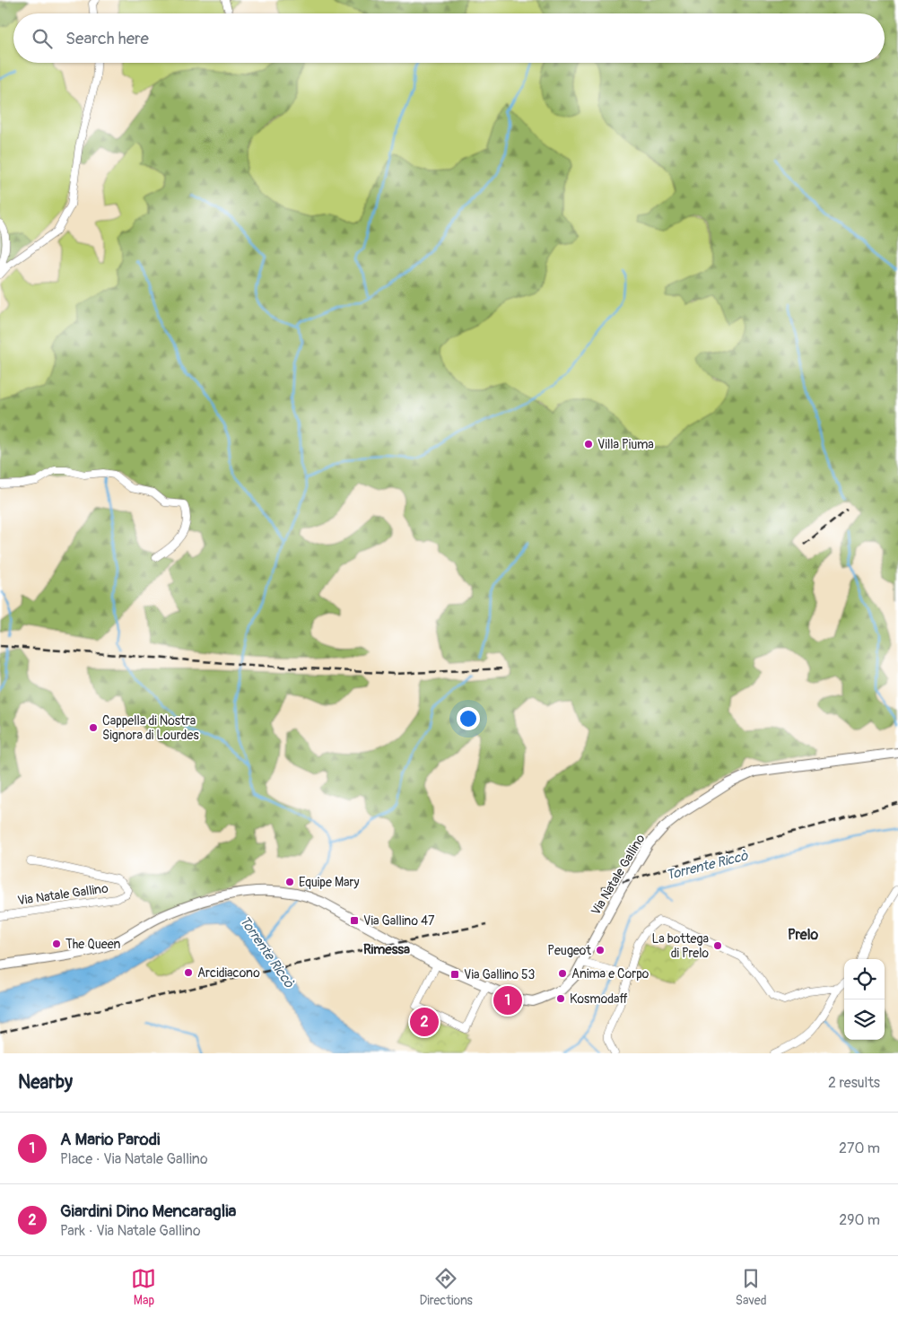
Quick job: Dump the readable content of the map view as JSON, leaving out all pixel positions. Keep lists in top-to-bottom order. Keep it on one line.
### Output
{"streets":{"main road":["Via Natale Gallino"]},"districts":["Prelo","Rimessa"],"water":["Torrente Riccò"],"places":{"other":["Villa Piuma","Cappella di Nostra Signora di Lourdes","Equipe Mary","The Queen","La bottega di Prelo","Peugeot","Arcidiacono","Anima e Corpo","Kosmodaff"],"transit":["Via Gallino 47","Via Gallino 53"]},"page":{"search":"Search here","pins":["1","2"],"heading":["Nearby","2 results"],"list":[{"mark":"1","name":"A Mario Parodi","note":"Place · Via Natale Gallino","value":"270 m"},{"mark":"2","name":"Giardini Dino Mencaraglia","note":"Park · Via Natale Gallino","value":"290 m"}],"nav":["Map","Directions","Saved"]}}
